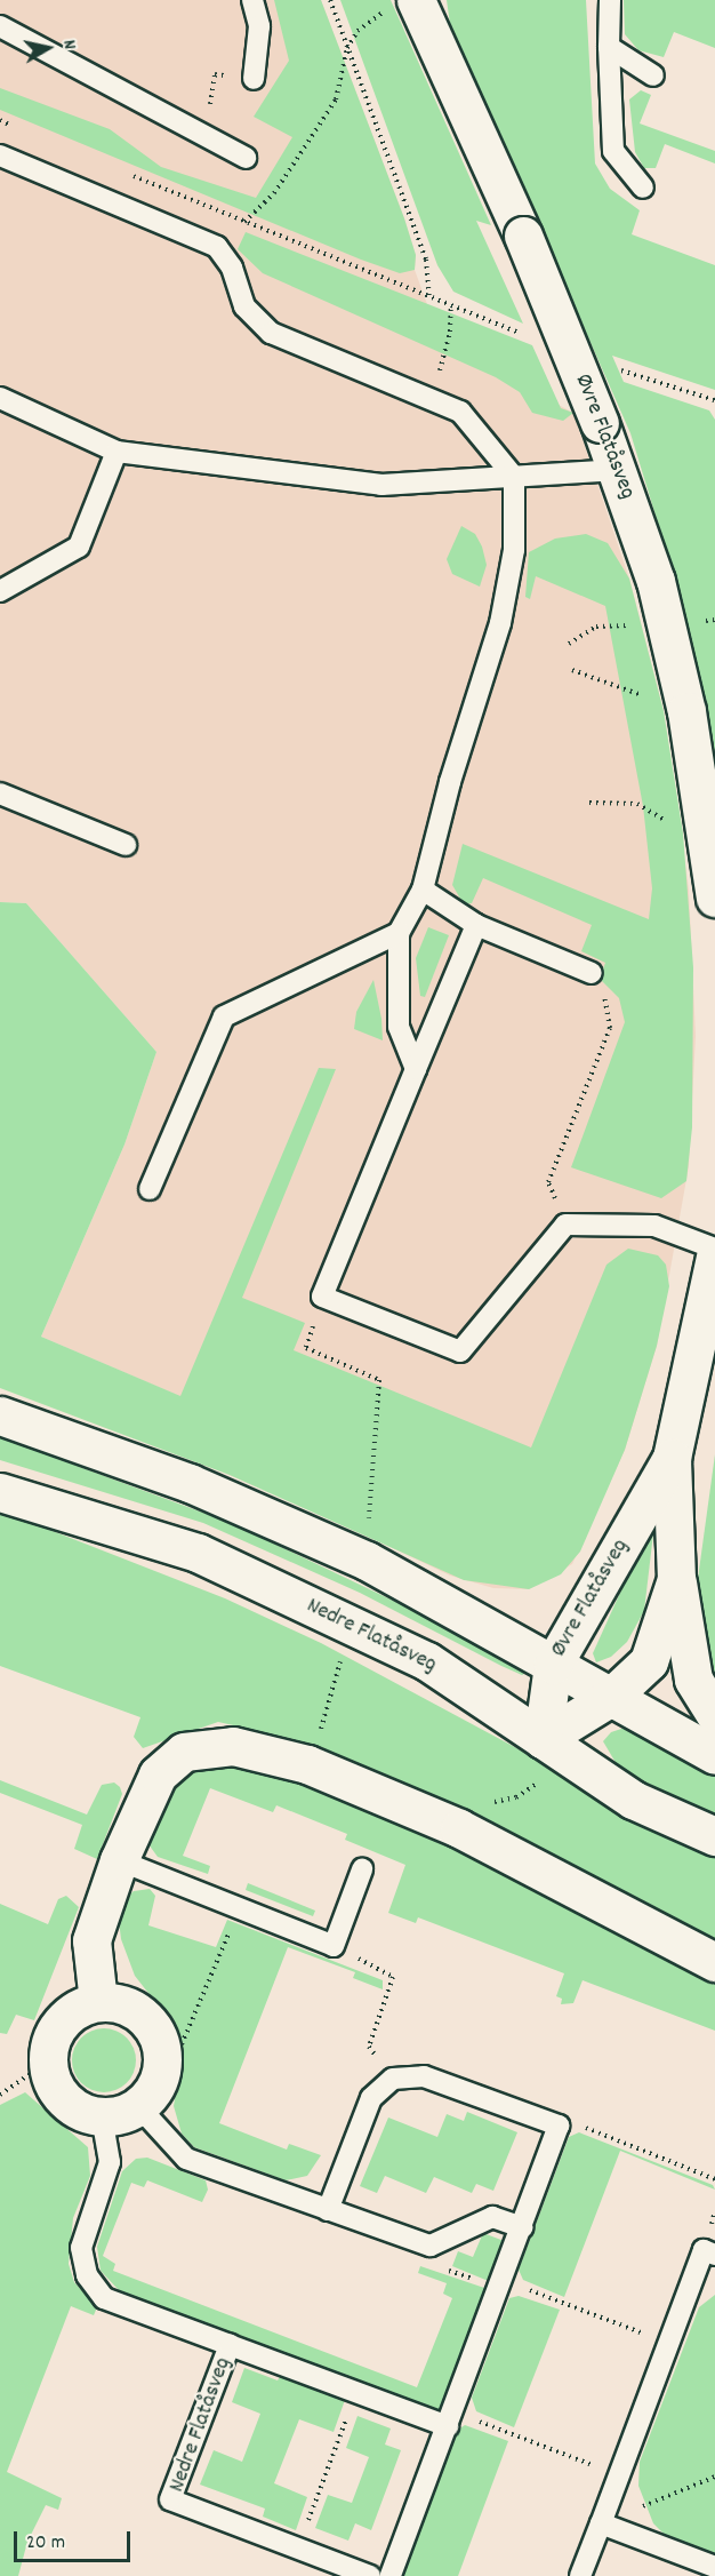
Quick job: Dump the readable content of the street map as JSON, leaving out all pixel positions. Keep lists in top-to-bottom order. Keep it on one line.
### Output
{"streets":{"street":["Øvre Flatåsveg","Nedre Flatåsveg"]},"crossings":[["Øvre Flatåsveg","Nedre Flatåsveg"]],"scale_bar":"20 m","north":"right"}
